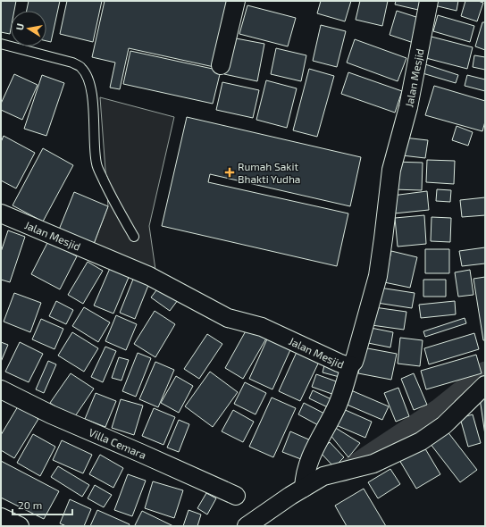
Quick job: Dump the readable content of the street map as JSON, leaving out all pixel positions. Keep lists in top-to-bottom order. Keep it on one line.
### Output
{"streets":{"street":["Jalan Mesjid","Villa Cemara"]},"places":{"health":["Rumah Sakit Bhakti Yudha"]},"scale_bar":"20 m","north":"left"}
